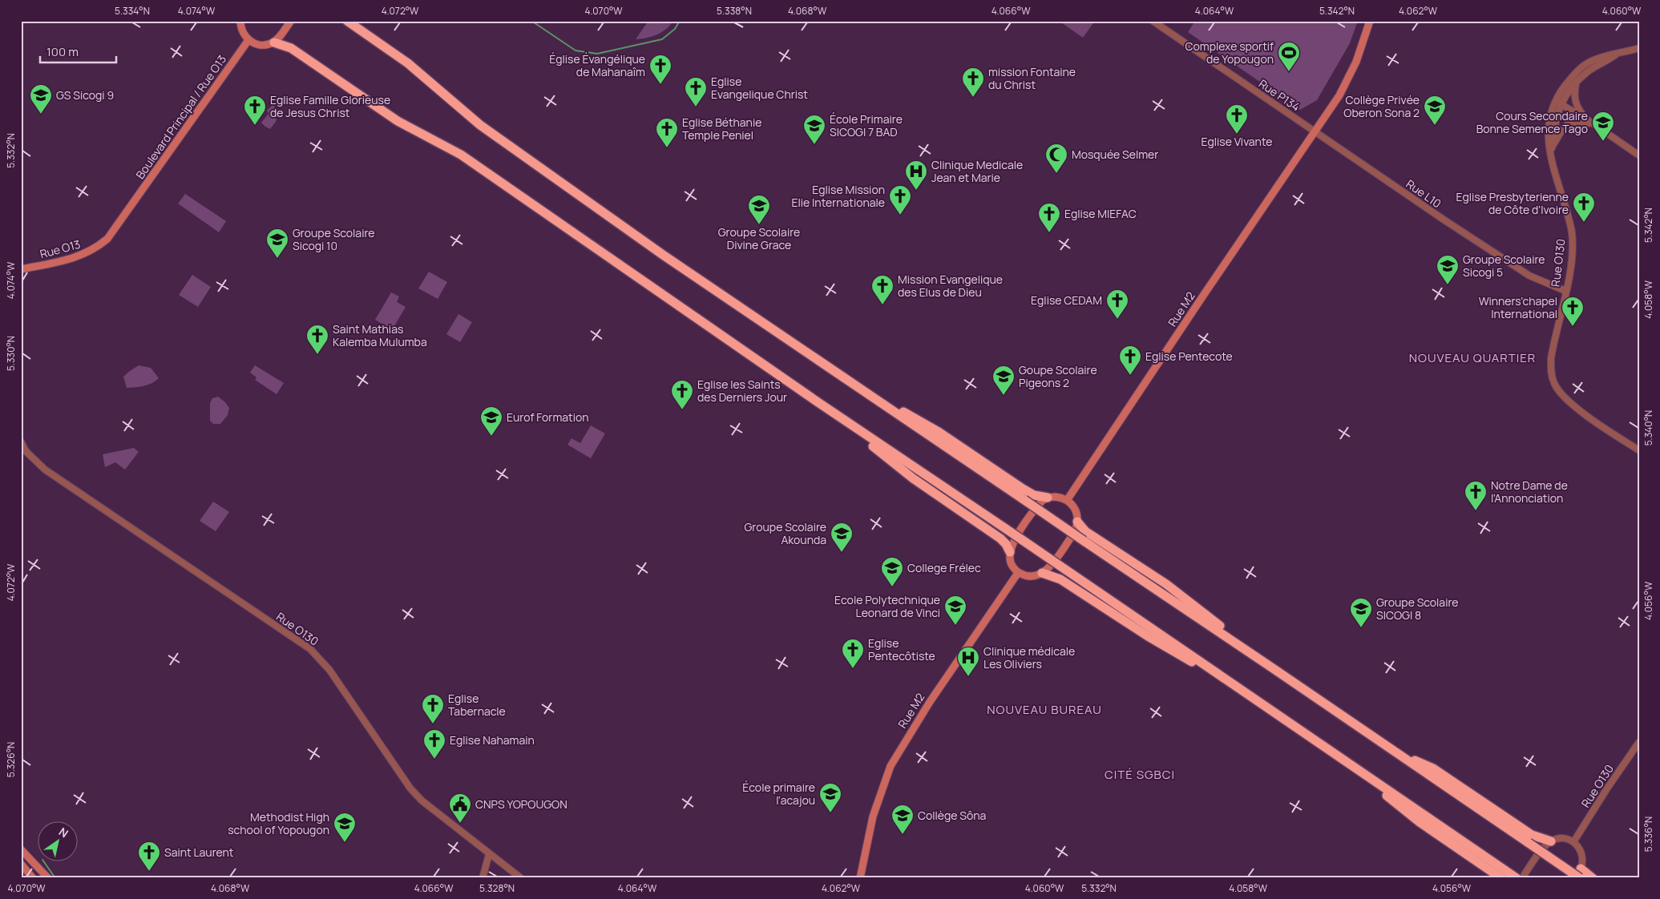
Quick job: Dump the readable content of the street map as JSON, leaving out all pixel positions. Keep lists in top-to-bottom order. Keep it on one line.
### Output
{"streets":{"main road":["Boulevard Principal / Rue O13","Rue O13","Rue M2"],"street":["Rue P134","Rue L10","Rue O130"]},"crossings":[["Rue P134","Rue L10"],["Rue P134","Rue M2"],["Boulevard Principal / Rue O13","Rue O13"],["Rue L10","Rue O130"],["Rue L10","Rue M2"]],"districts":["NOUVEAU QUARTIER","NOUVEAU BUREAU","CITÉ SGBCI"],"places":{"sports":["Complexe sportif de Yopougon"],"church":["Église Évangélique de Mahanaîm","mission Fontaine du Christ","Eglise Evangelique Christ","Eglise Famille Glorieuse de Jesus Christ","Eglise Vivante","Eglise Béthanie Temple Peniel","Eglise Mission Elie Internationale","Eglise Presbyterienne de Côte d'Ivoire","Eglise MIEFAC","Mission Evangelique des Elus de Dieu","Eglise CEDAM","Winners'chapel International","Saint Mathias Kalemba Mulumba","Eglise Pentecote","Eglise les Saints des Derniers Jour","Notre Dame de l’Annonciation","Eglise Pentecôtiste","Eglise Tabernacle","Eglise Nahamain","Saint Laurent"],"school or university":["GS Sicogi 9","Collège Privée Oberon Sona 2","Cours Secondaire Bonne Semence Tago","École Primaire SICOGI 7 BAD","Groupe Scolaire Divine Grace","Groupe Scolaire Sicogi 10","Groupe Scolaire Sicogi 5","Goupe Scolaire Pigeons 2","Eurof Formation","Groupe Scolaire Akounda","College Frélec","Ecole Polytechnique Leonard de Vinci","Groupe Scolaire SICOGI 8","École primaire l'acajou","Collège Sôna","Methodist High school of Yopougon"],"mosque":["Mosquée Selmer"],"hospital":["Clinique Medicale Jean et Marie","Clinique médicale Les Oliviers"],"public building":["CNPS YOPOUGON"]},"scale_bar":"100 m","north":"top right","coordinates":["5.334°N","4.074°W","4.072°W","4.070°W","5.338°N","4.068°W","4.066°W","4.064°W","5.342°N","4.062°W","4.060°W","5.332°N","4.058°W","5.330°N","5.340°N","4.056°W","5.326°N","5.336°N","5.328°N"]}
